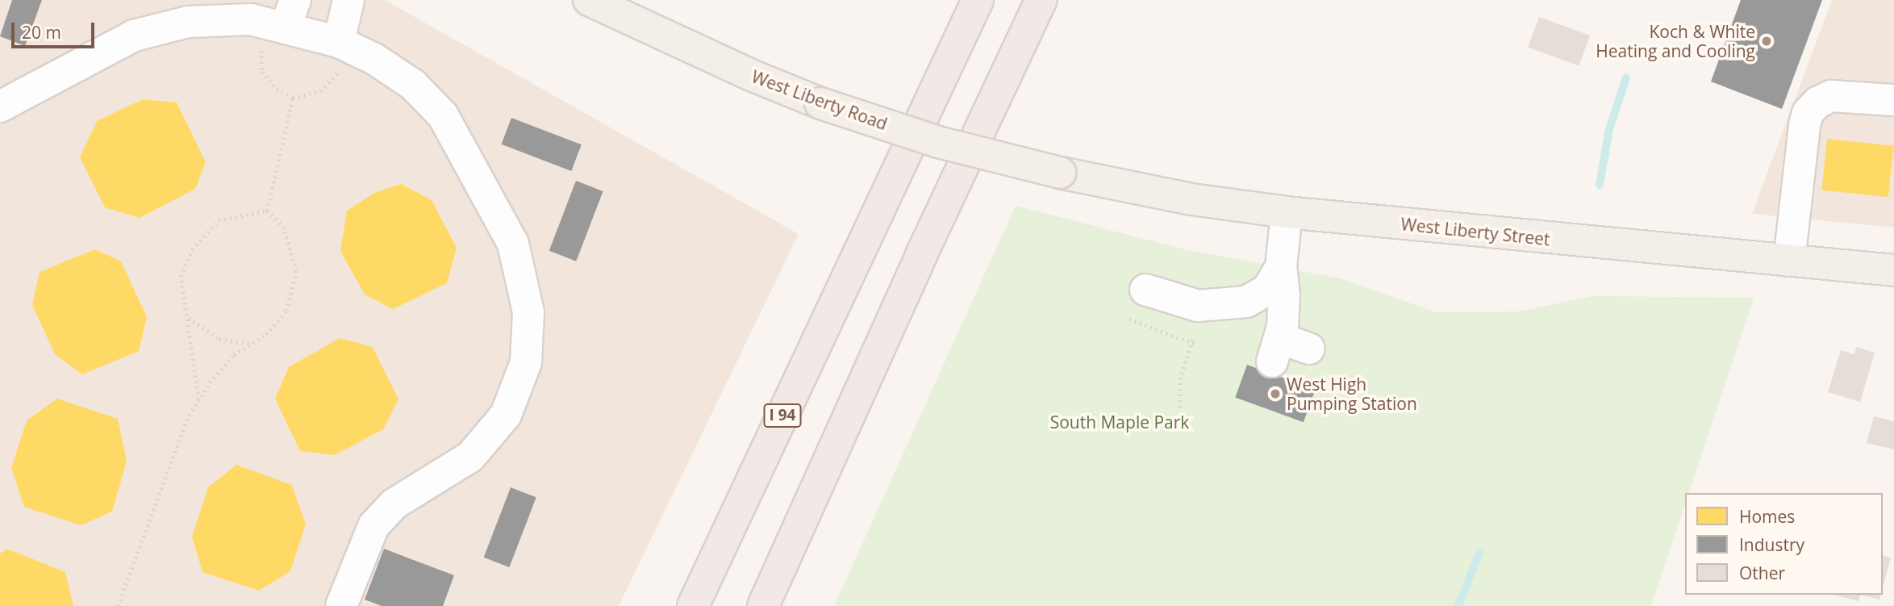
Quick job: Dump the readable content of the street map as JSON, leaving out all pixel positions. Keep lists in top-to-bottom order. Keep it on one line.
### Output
{"streets":{"highway":["I 94"],"main road":["West Liberty Road","West Liberty Street"]},"crossings":[["West Liberty Road","West Liberty Street"]],"parks":["South Maple Park"],"places":["Koch & White Heating and Cooling","West High Pumping Station"],"legend":["Homes","Industry","Other"],"scale_bar":"20 m"}
